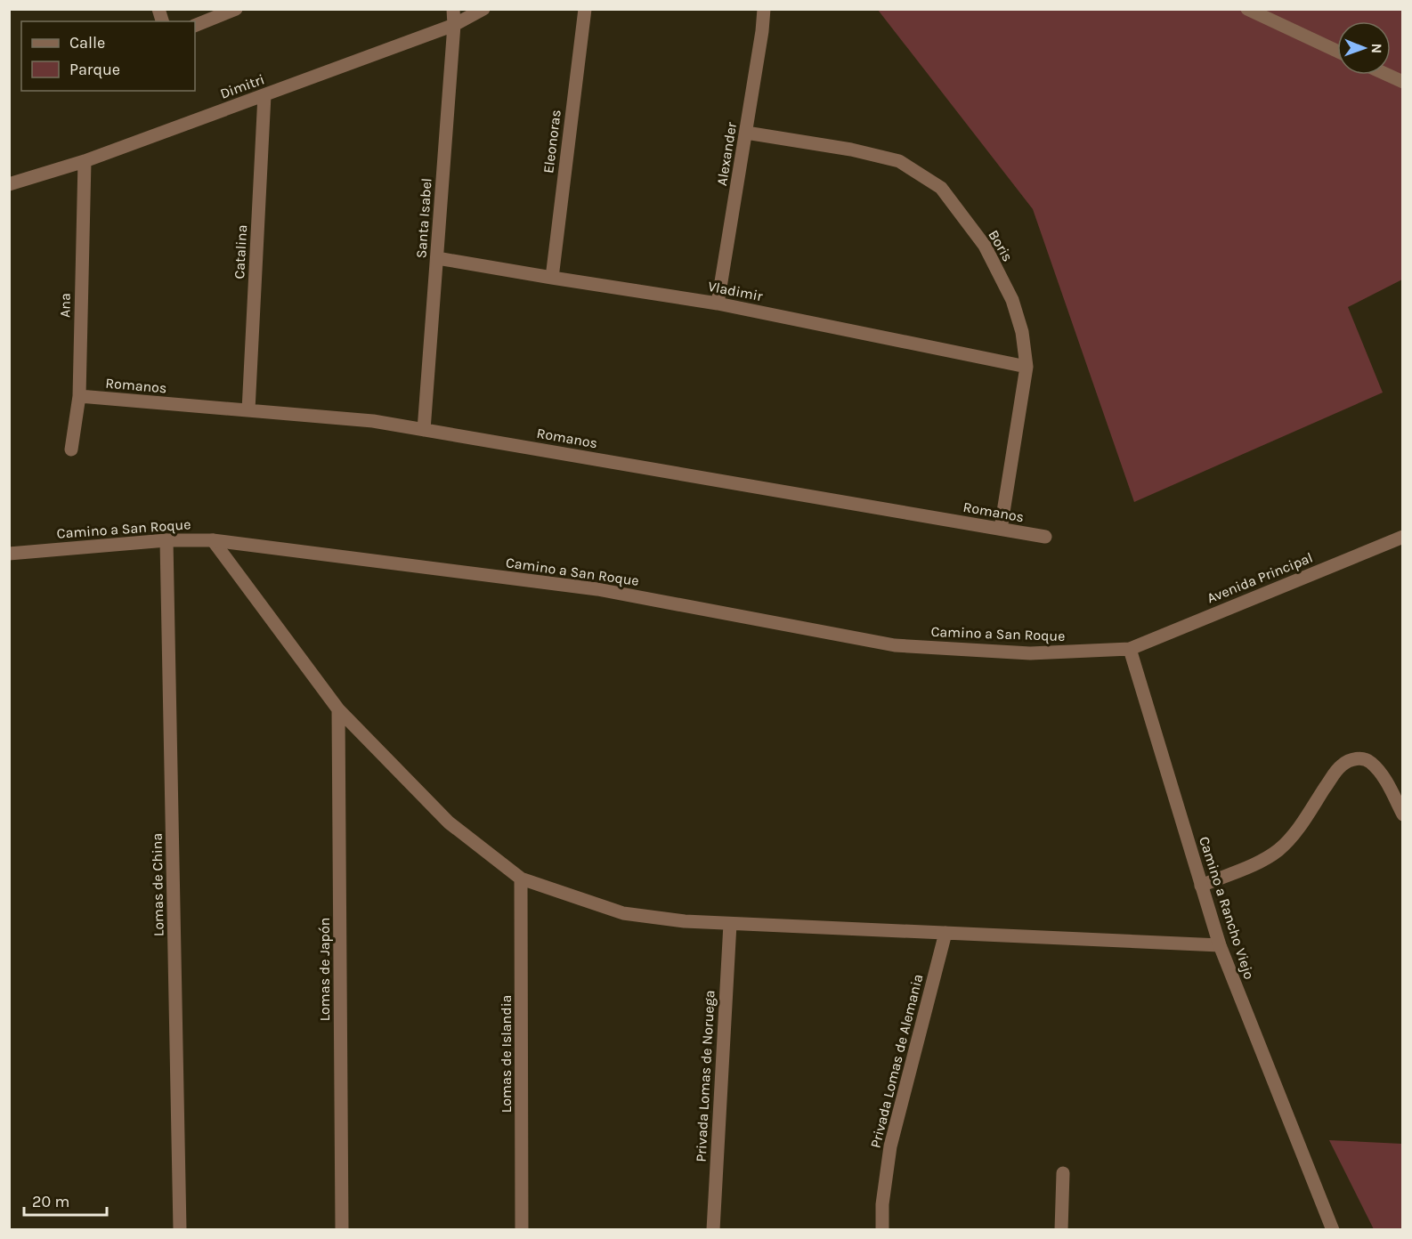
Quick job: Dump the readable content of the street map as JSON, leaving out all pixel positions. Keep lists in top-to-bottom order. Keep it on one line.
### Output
{"streets":{"street":["Dimitri","Eleonoras","Alexander","Santa Isabel","Boris","Catalina","Vladimir","Ana","Romanos","Camino a San Roque","Avenida Principal","Lomas de China","Camino a Rancho Viejo","Lomas de Japón","Lomas de Islandia","Privada Lomas de Alemania","Privada Lomas de Noruega"]},"crossings":[["Dimitri","Santa Isabel"],["Dimitri","Catalina"],["Dimitri","Ana"],["Eleonoras","Vladimir"],["Alexander","Boris"],["Alexander","Vladimir"],["Santa Isabel","Vladimir"],["Santa Isabel","Romanos"],["Boris","Vladimir"],["Boris","Romanos"],["Catalina","Romanos"],["Ana","Romanos"],["Camino a San Roque","Avenida Principal"],["Camino a San Roque","Lomas de China"],["Camino a San Roque","Camino a Rancho Viejo"],["Avenida Principal","Camino a Rancho Viejo"]],"legend":["Calle","Parque"],"scale_bar":"20 m","north":"right"}
